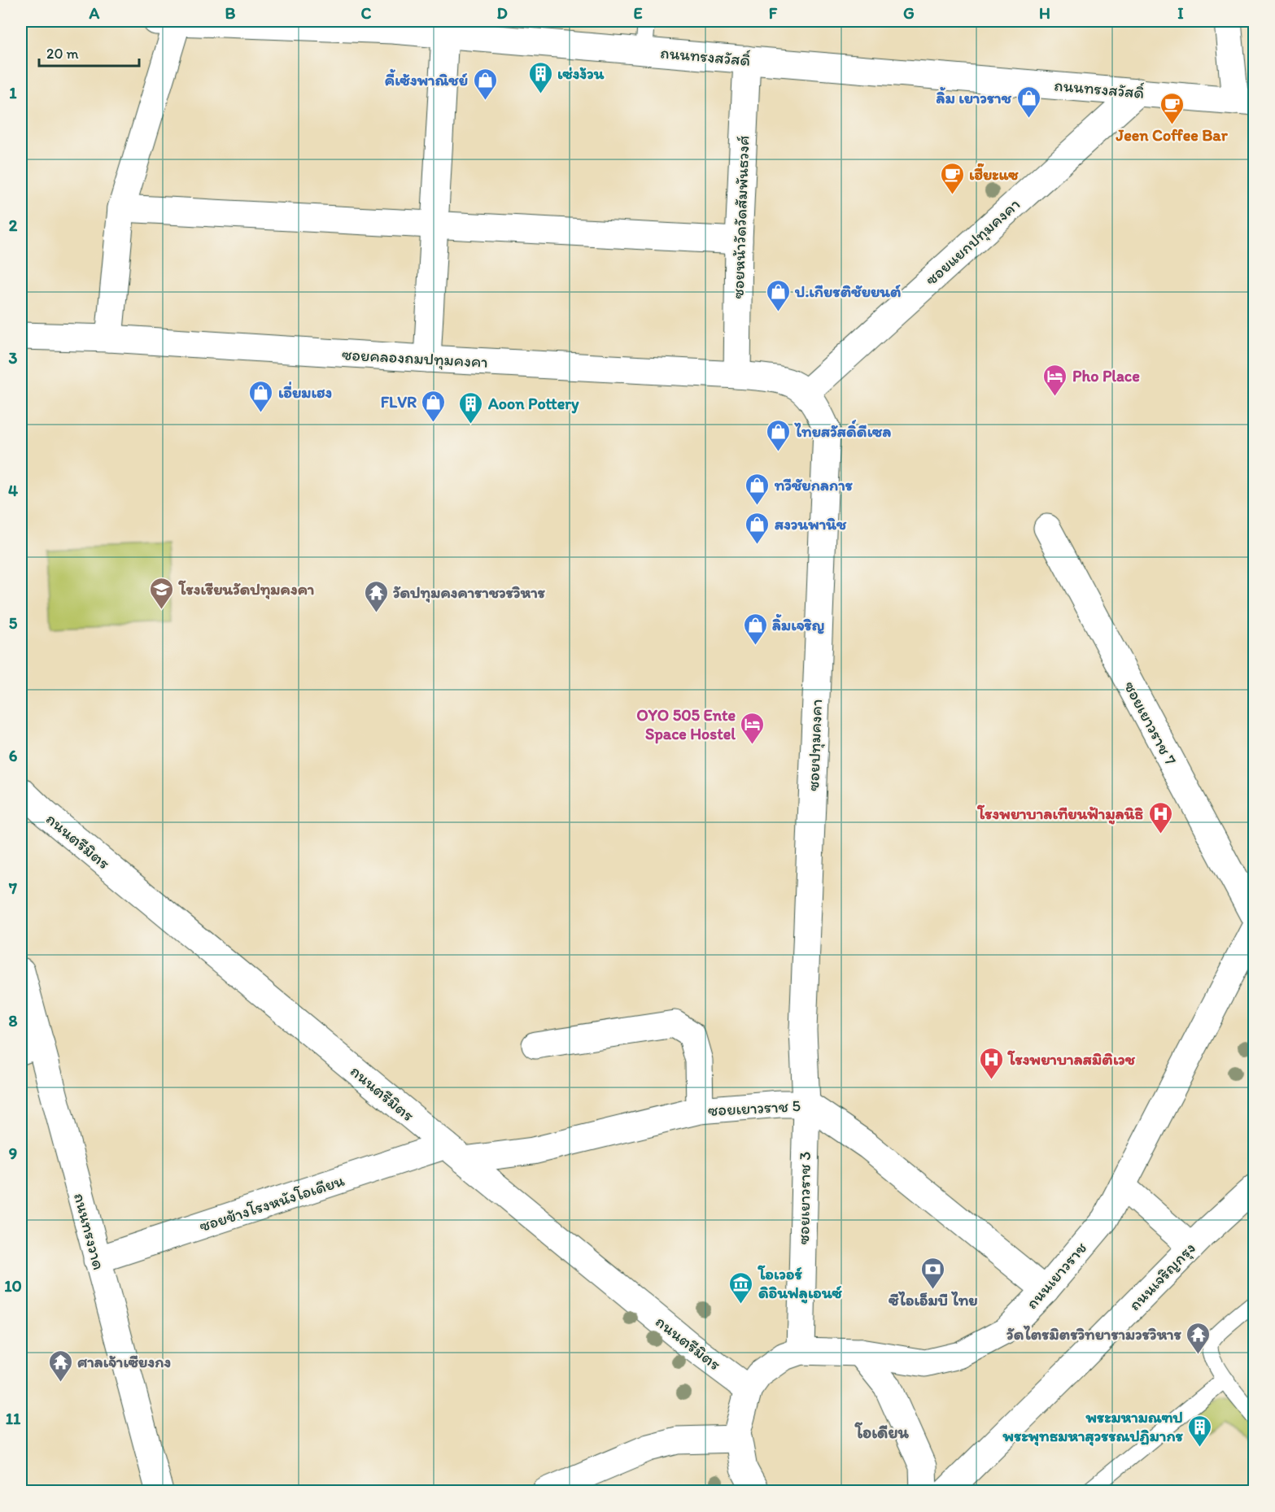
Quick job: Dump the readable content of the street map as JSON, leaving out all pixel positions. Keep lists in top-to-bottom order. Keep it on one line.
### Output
{"streets":{"street":["ถนนทรงสวัสดิ์","ซอยหน้าวัดวัดสัมพันธวงศ์","ซอยแยกปทุมคงคา","ซอยคลองถมปทุมคงคา","ซอยเยาวราช 7","ซอยปทุมคงคา","ถนนตรีมิตร","ซอยเยาวราช 5","ซอยเยาวราช 3","ซอยข้างโรงหนังโอเดียน","ถนนทรงวาด","ถนนเยาวราช","ถนนเจริญกรุง"]},"crossings":[["ถนนทรงสวัสดิ์","ซอยหน้าวัดวัดสัมพันธวงศ์"],["ถนนทรงสวัสดิ์","ซอยแยกปทุมคงคา"],["ซอยหน้าวัดวัดสัมพันธวงศ์","ซอยคลองถมปทุมคงคา"],["ซอยแยกปทุมคงคา","ซอยคลองถมปทุมคงคา"],["ซอยแยกปทุมคงคา","ซอยปทุมคงคา"],["ซอยคลองถมปทุมคงคา","ซอยปทุมคงคา"],["ซอยปทุมคงคา","ซอยเยาวราช 5"],["ซอยปทุมคงคา","ซอยเยาวราช 3"],["ถนนตรีมิตร","ซอยเยาวราช 5"],["ถนนตรีมิตร","ซอยข้างโรงหนังโอเดียน"],["ถนนตรีมิตร","ถนนเยาวราช"],["ซอยเยาวราช 5","ซอยเยาวราช 3"],["ซอยเยาวราช 5","ซอยข้างโรงหนังโอเดียน"],["ซอยเยาวราช 5","ถนนเยาวราช"],["ซอยเยาวราช 3","ถนนเยาวราช"],["ซอยข้างโรงหนังโอเดียน","ถนนทรงวาด"]],"districts":["โอเดียน"],"places":{"building":["เซ่งง้วน","Aoon Pottery","พระมหามณฑป พระพุทธมหาสุวรรณปฏิมากร"],"shop":["คี้เซ้งพาณิชย์","ลิ้ม เยาวราช","ป.เกียรติชัยยนต์","เอี่ยมเฮง","FLVR","ไทยสวัสดิ์ดีเซล","ทวีชัยกลการ","สงวนพานิช","ลิ้มเจริญ"],"cafe":["Jeen Coffee Bar","เฮี๊ยะแซ"],"hotel":["Pho Place","OYO 505 Ente Space Hostel"],"school or university":["โรงเรียนวัดปทุมคงคา"],"temple":["วัดปทุมคงคาราชวรวิหาร","วัดไตรมิตรวิทยารามวรวิหาร","ศาลเจ้าเซียงกง"],"hospital":["โรงพยาบาลเทียนฟ้ามูลนิธิ","โรงพยาบาลสมิติเวช"],"bank":["ซีไอเอ็มบี ไทย"],"museum":["โอเวอร์ ดิอินฟลูเอนซ์"]},"scale_bar":"20 m","grid":{"columns":["A","B","C","D","E","F","G","H","I"],"rows":["1","2","3","4","5","6","7","8","9","10","11"]}}
